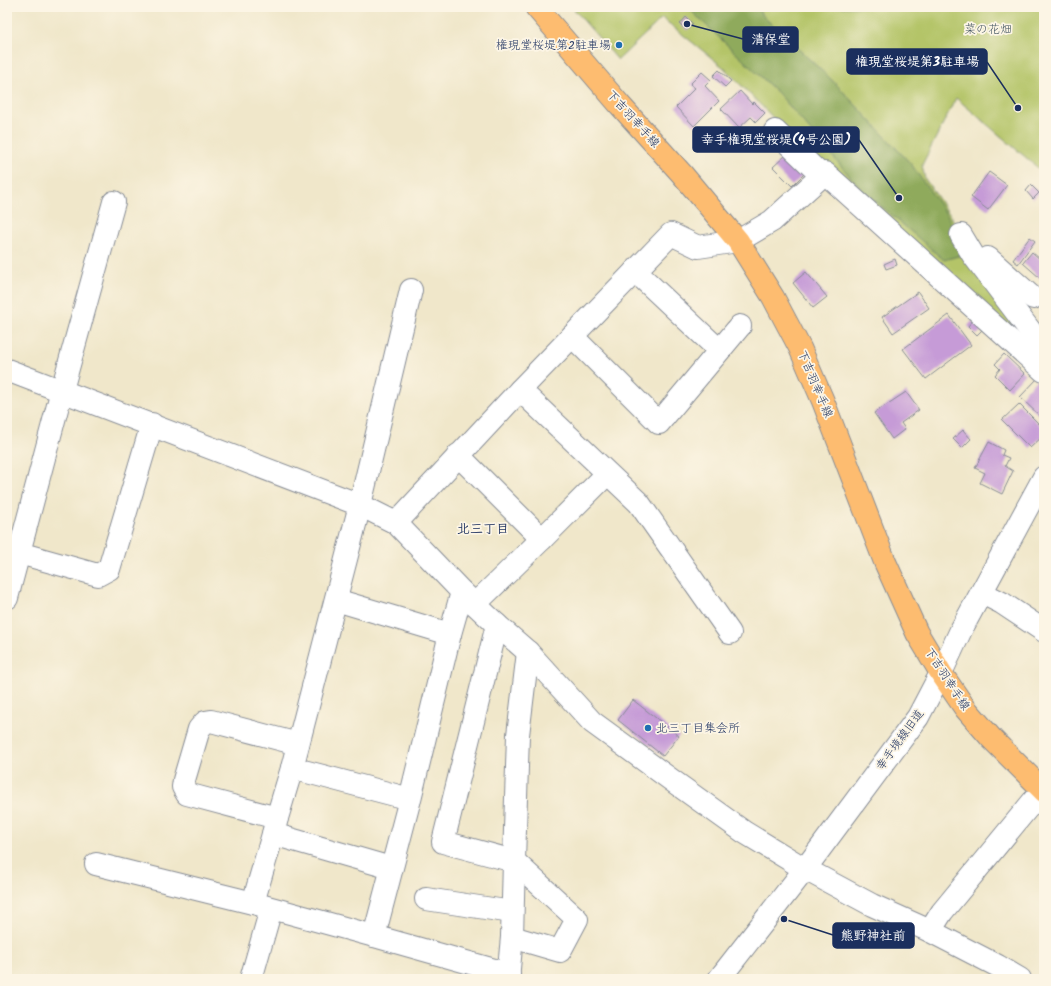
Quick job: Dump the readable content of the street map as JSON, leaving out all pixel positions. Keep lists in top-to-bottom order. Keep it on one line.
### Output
{"streets":{"main road":["下吉羽幸手線"],"street":["幸手境線旧道"]},"crossings":[["下吉羽幸手線","幸手境線旧道"]],"districts":["北三丁目"],"parks":["菜の花畑"],"places":["清保堂","権現堂桜堤第2駐車場","権現堂桜堤第3駐車場","幸手権現堂桜堤(4号公園)","北三丁目集会所","熊野神社前"]}
